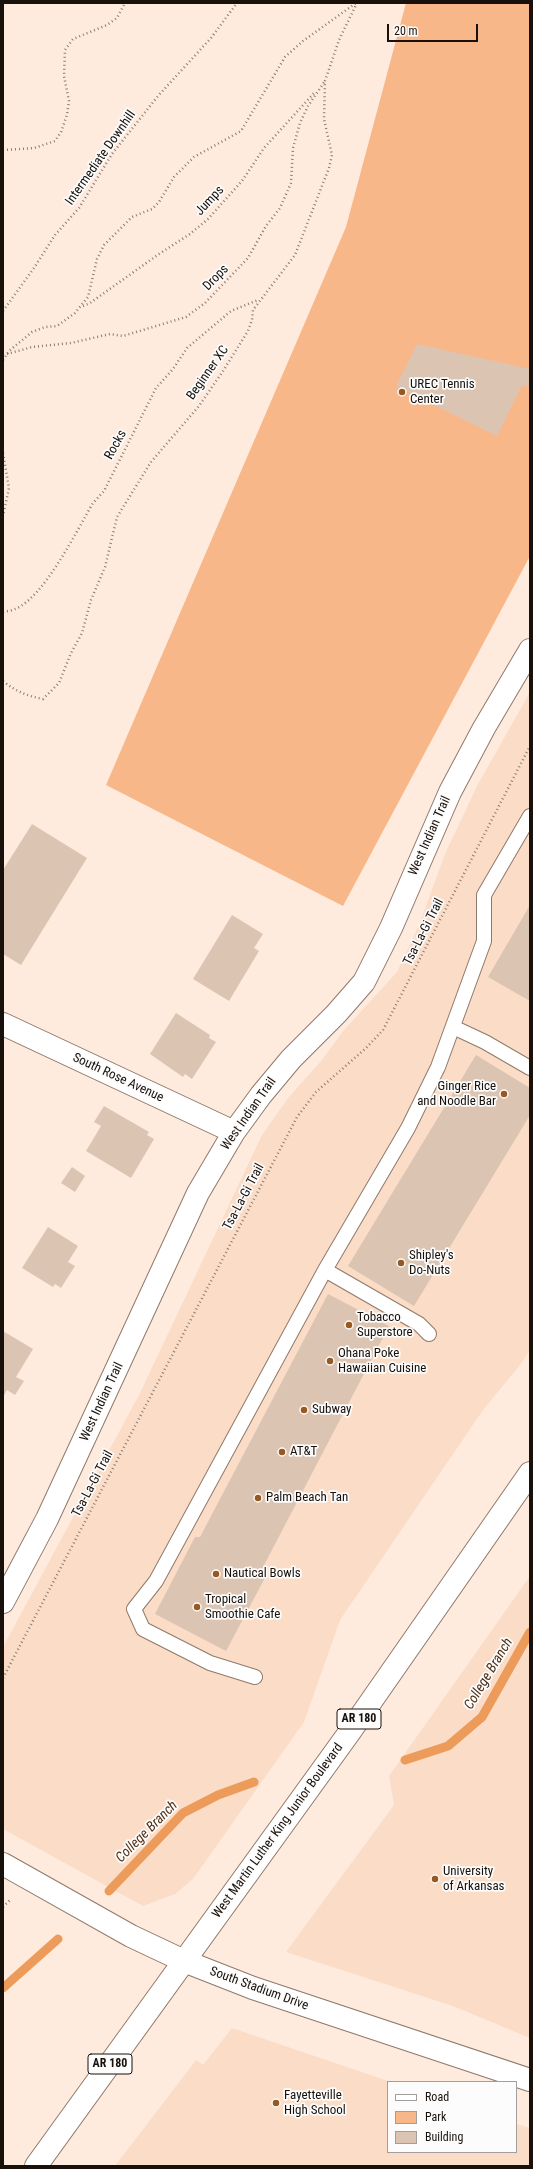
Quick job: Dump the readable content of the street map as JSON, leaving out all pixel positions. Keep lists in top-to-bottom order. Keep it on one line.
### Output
{"streets":{"street":["West Indian Trail","South Rose Avenue","AR 180","West Martin Luther King Junior Boulevard","South Stadium Drive"],"path":["Intermediate Downhill","Jumps","Drops","Beginner XC","Rocks","Tsa-La-Gi Trail"]},"crossings":[["Jumps","Drops"],["Jumps","Beginner XC"],["Drops","Beginner XC"],["Beginner XC","Rocks"],["West Indian Trail","South Rose Avenue"],["West Martin Luther King Junior Boulevard","South Stadium Drive"]],"water":["College Branch"],"places":["UREC Tennis Center","Ginger Rice and Noodle Bar","Shipley's Do-Nuts","Tobacco Superstore","Ohana Poke Hawaiian Cuisine","Subway","AT&T","Palm Beach Tan","Nautical Bowls","Tropical Smoothie Cafe","University of Arkansas","Fayetteville High School"],"legend":["Road","Park","Building"],"scale_bar":"20 m"}
